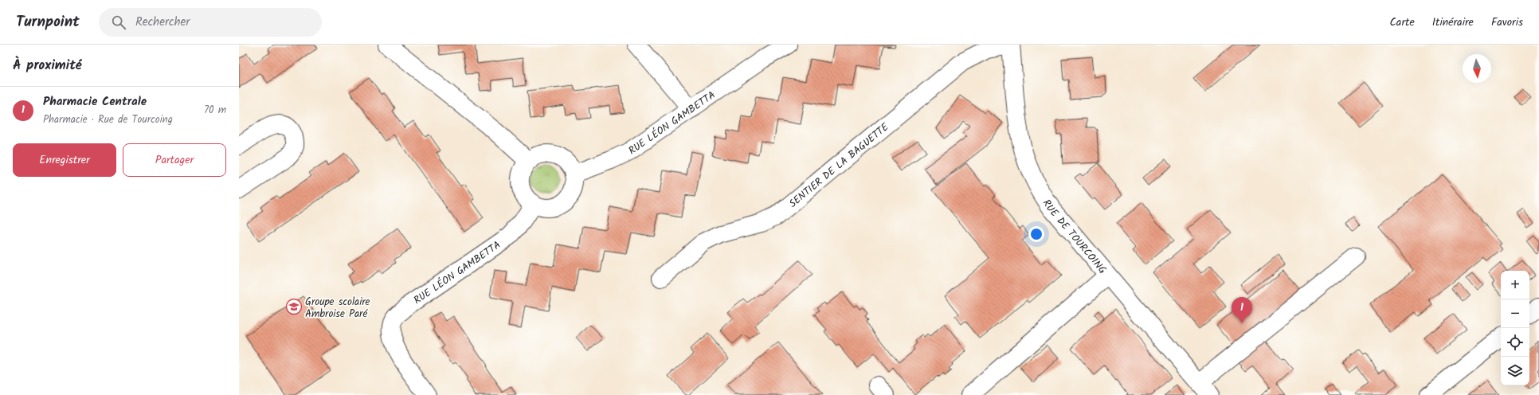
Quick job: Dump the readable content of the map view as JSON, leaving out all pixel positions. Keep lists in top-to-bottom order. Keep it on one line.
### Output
{"streets":{"street":["RUE LÉON GAMBETTA","SENTIER DE LA BAGUETTE","RUE DE TOURCOING"]},"crossings":[["SENTIER DE LA BAGUETTE","RUE DE TOURCOING"]],"places":{"school or university":["Groupe scolaire Ambroise Paré"]},"north":"bottom","page":{"header":"Turnpoint","search":"Rechercher","nav":["Carte","Itinéraire","Favoris"],"heading":"À proximité","list":[{"mark":"1","name":"Pharmacie Centrale","note":"Pharmacie · Rue de Tourcoing","value":"70 m"}],"buttons":["Enregistrer","Partager"],"map_buttons":["+","−"],"pins":"1"}}
